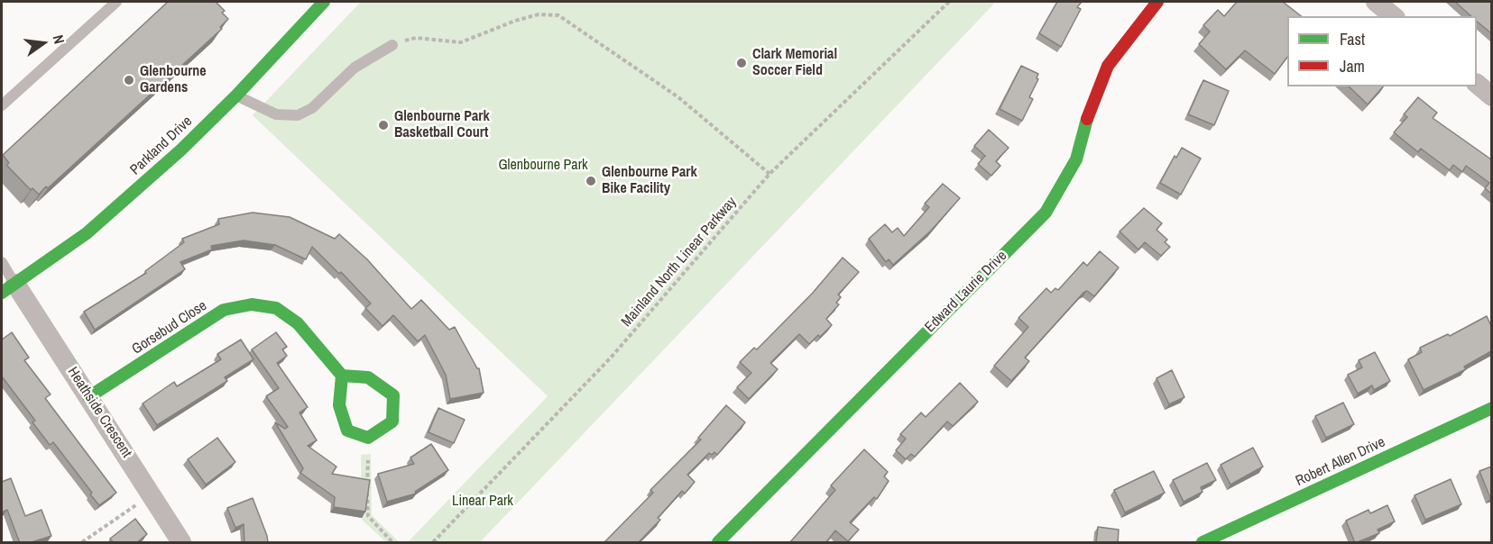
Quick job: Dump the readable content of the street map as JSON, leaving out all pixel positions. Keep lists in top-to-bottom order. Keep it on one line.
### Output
{"streets":{"street":["Parkland Drive","Edward Laurie Drive","Gorsebud Close","Heathside Crescent","Robert Allen Drive"],"path":["Mainland North Linear Parkway"]},"crossings":[["Parkland Drive","Heathside Crescent"],["Gorsebud Close","Heathside Crescent"]],"parks":["Glenbourne Park","Linear Park"],"places":["Clark Memorial Soccer Field","Glenbourne Gardens","Glenbourne Park Basketball Court","Glenbourne Park Bike Facility"],"legend":["Fast","Jam"],"north":"right"}
